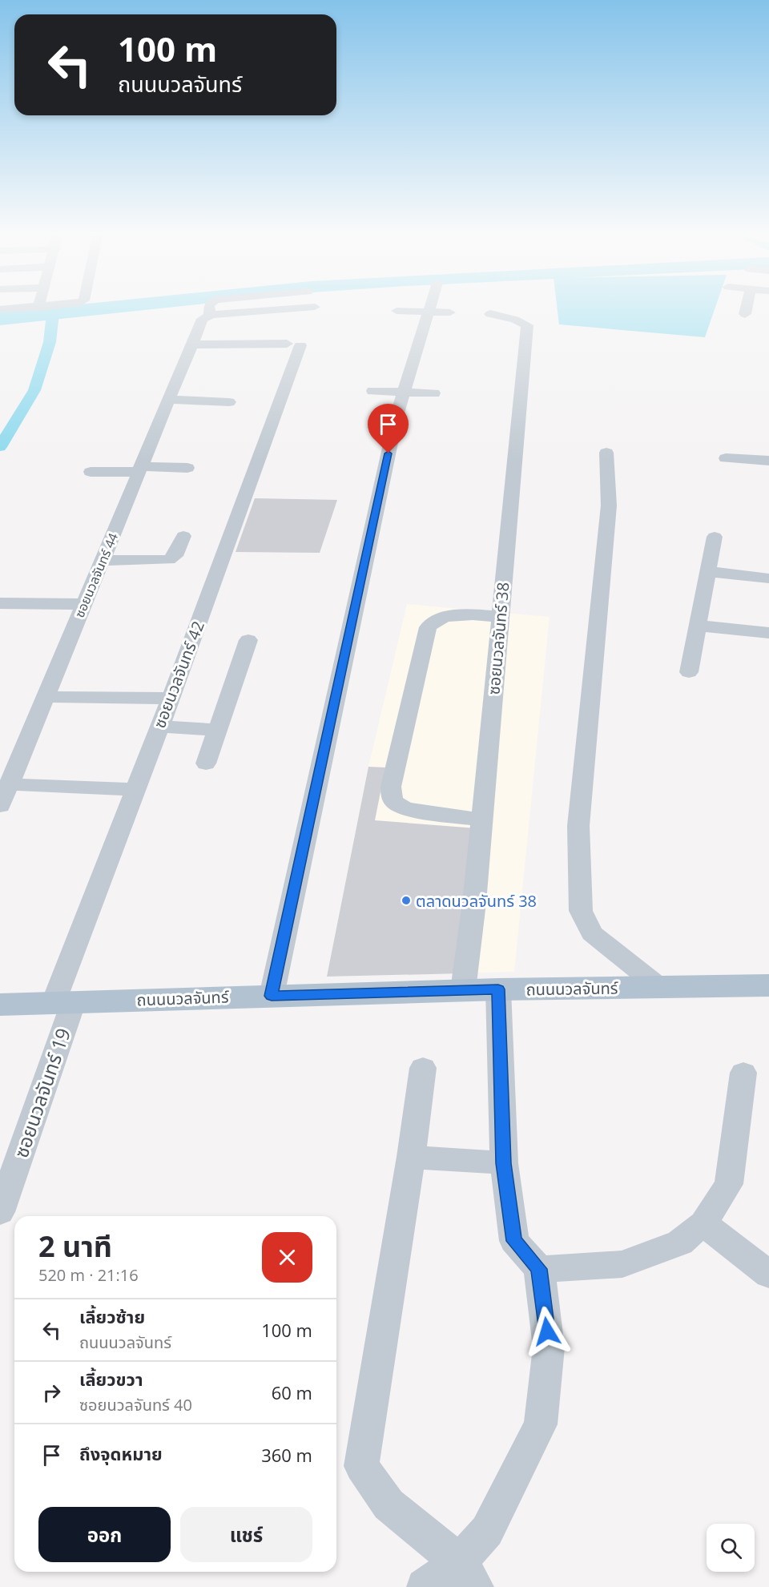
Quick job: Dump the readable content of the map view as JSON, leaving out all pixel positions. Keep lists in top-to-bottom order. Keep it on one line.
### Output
{"streets":{"main road":["ถนนนวลจันทร์"],"street":["ซอยนวลจันทร์ 44","ซอยนวลจันทร์ 38","ซอยนวลจันทร์ 42","ซอยนวลจันทร์ 19"]},"crossings":[["ซอยนวลจันทร์ 44","ซอยนวลจันทร์ 42"],["ซอยนวลจันทร์ 38","ถนนนวลจันทร์"],["ซอยนวลจันทร์ 42","ถนนนวลจันทร์"],["ซอยนวลจันทร์ 42","ซอยนวลจันทร์ 19"],["ถนนนวลจันทร์","ซอยนวลจันทร์ 19"]],"places":["ตลาดนวลจันทร์ 38"],"page":{"turn":["100 m","ถนนนวลจันทร์"],"heading":["2 นาที","520 m · 21:16"],"list":[{"name":"เลี้ยวซ้าย","note":"ถนนนวลจันทร์","value":"100 m"},{"name":"เลี้ยวขวา","note":"ซอยนวลจันทร์ 40","value":"60 m"},{"name":"ถึงจุดหมาย","value":"360 m"}],"buttons":["ออก","แชร์"]}}
